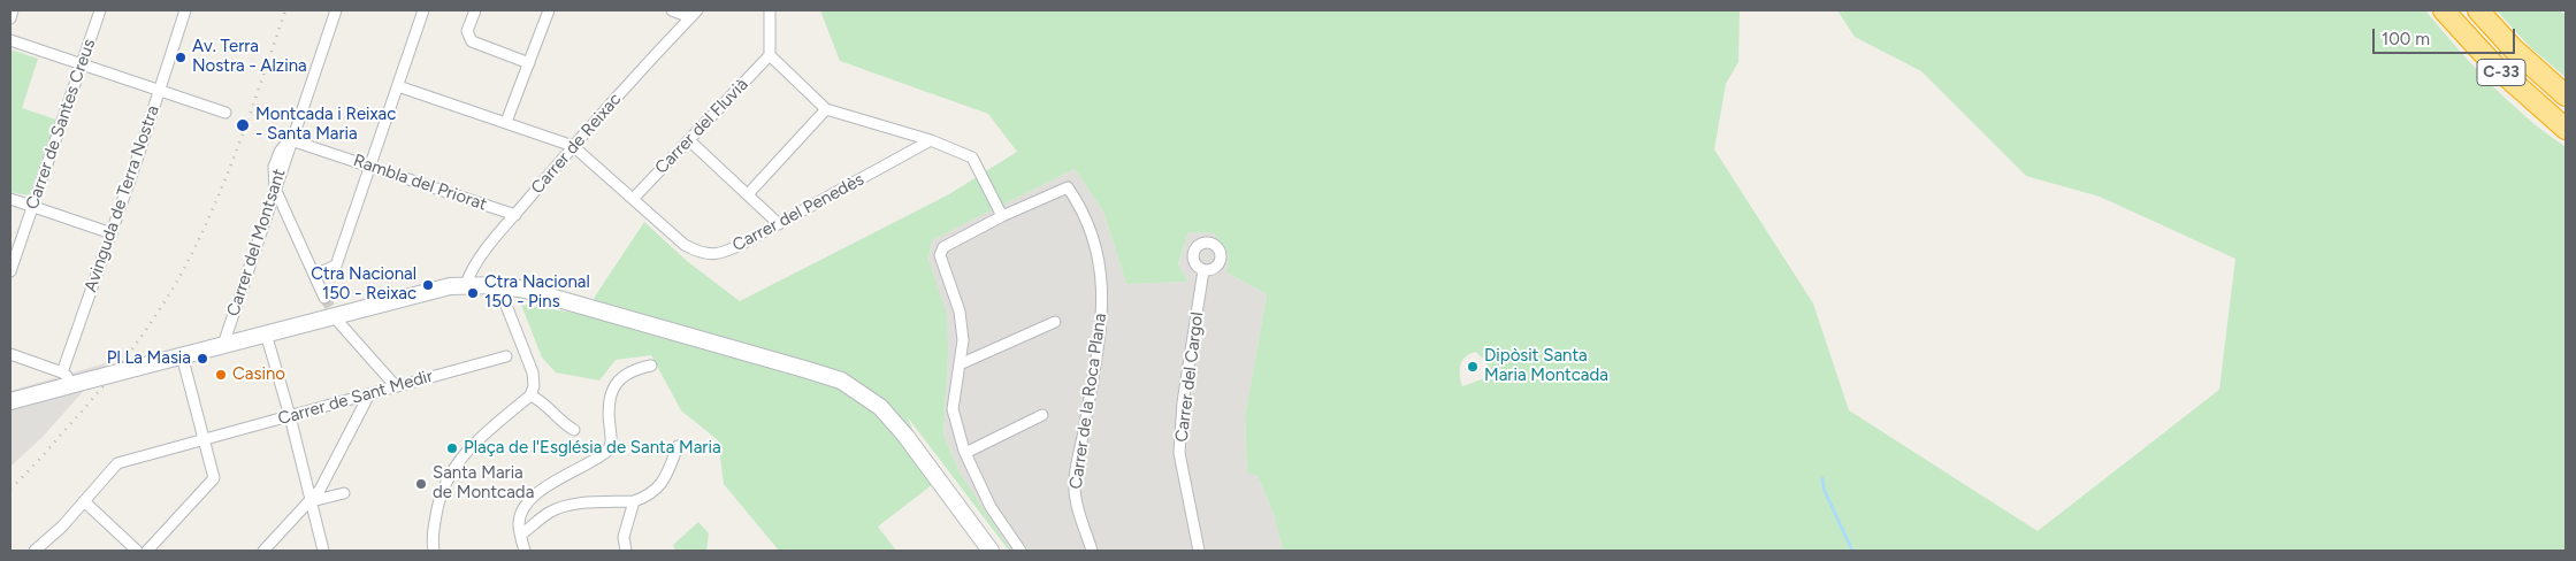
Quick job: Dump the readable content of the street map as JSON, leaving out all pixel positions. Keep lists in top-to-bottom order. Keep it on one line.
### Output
{"streets":{"highway":["C-33"],"street":["Carrer de Santes Creus","Carrer del Fluvià","Carrer de Reixac","Rambla del Priorat","Avinguda de Terra Nostra","Carrer del Penedès","Carrer del Montsant","Carrer del Cargol","Carrer de Sant Medir","Carrer de la Roca Plana"]},"crossings":[["Carrer del Fluvià","Carrer del Penedès"],["Carrer de Reixac","Rambla del Priorat"],["Carrer de Reixac","Carrer del Penedès"]],"places":["Av. Terra Nostra - Alzina","Montcada i Reixac - Santa Maria","Ctra Nacional 150 - Reixac","Ctra Nacional 150 - Pins","Pl La Masia","Dipòsit Santa Maria Montcada","Casino","Plaça de l'Església de Santa Maria","Santa Maria de Montcada"],"scale_bar":"100 m"}
